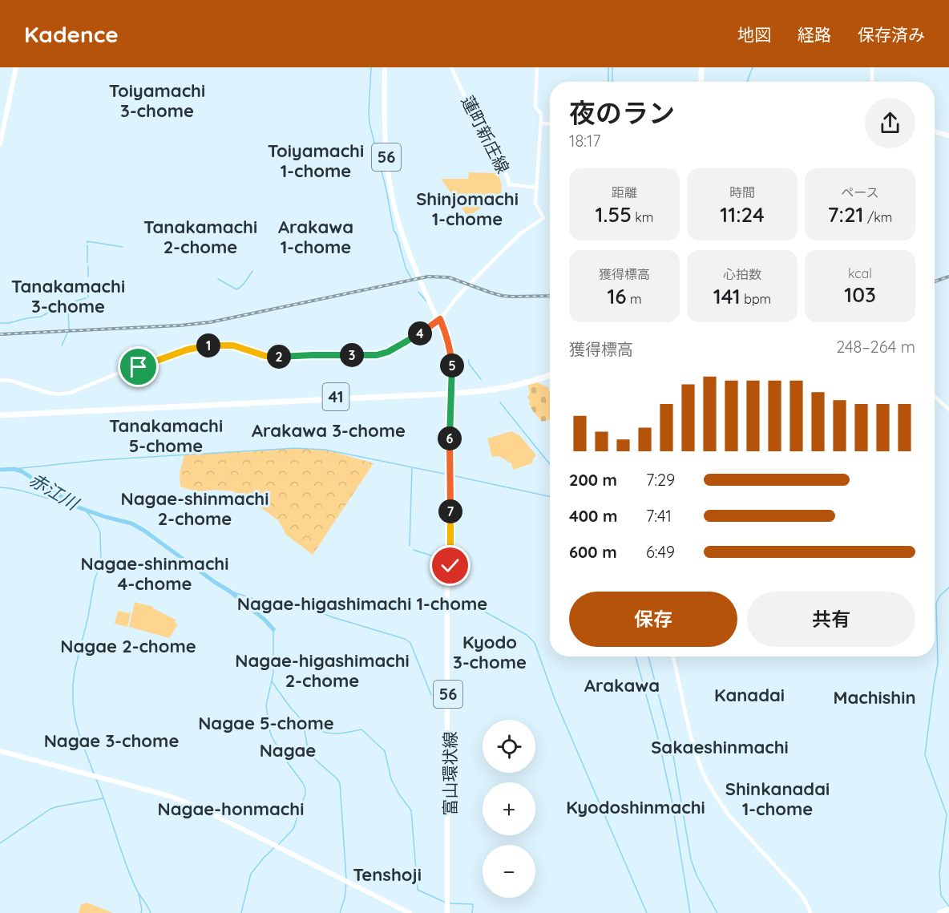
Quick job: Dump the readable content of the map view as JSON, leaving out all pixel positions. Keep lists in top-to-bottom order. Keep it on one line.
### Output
{"streets":{"highway":["41"],"main road":["蓮町新庄線","56","富山環状線"]},"crossings":[["41","富山環状線"]],"districts":["Toiyamachi 3-chome","Toiyamachi 1-chome","Shinjomachi 1-chome","Tanakamachi 2-chome","Arakawa 1-chome","Tanakamachi 3-chome","Tanakamachi 5-chome","Arakawa 3-chome","Nagae-shinmachi 2-chome","Nagae-shinmachi 4-chome","Nagae-higashimachi 1-chome","Kyodo 3-chome","Nagae 2-chome","Nagae-higashimachi 2-chome","Arakawa","Kanadai","Machishin","Nagae 5-chome","Nagae 3-chome","Sakaeshinmachi","Nagae","Shinkanadai 1-chome","Kyodoshinmachi","Nagae-honmachi","Tenshoji"],"water":["赤江川"],"page":{"header":"Kadence","nav":["地図","経路","保存済み"],"heading":["夜のラン","18:17"],"stats":[["距離","1.55 km"],["時間","11:24"],["ペース","7:21 /km"],["獲得標高","16 m"],["心拍数","141 bpm"],["kcal","103"]],"pins":["4","1","3","2","5","6","7"],"chart":["獲得標高","248–264 m"],"list":[{"name":"200 m","note":"7:29"},{"name":"400 m","note":"7:41"},{"name":"600 m","note":"6:49"}],"buttons":["保存","共有"],"map_buttons":["+","−"]}}
